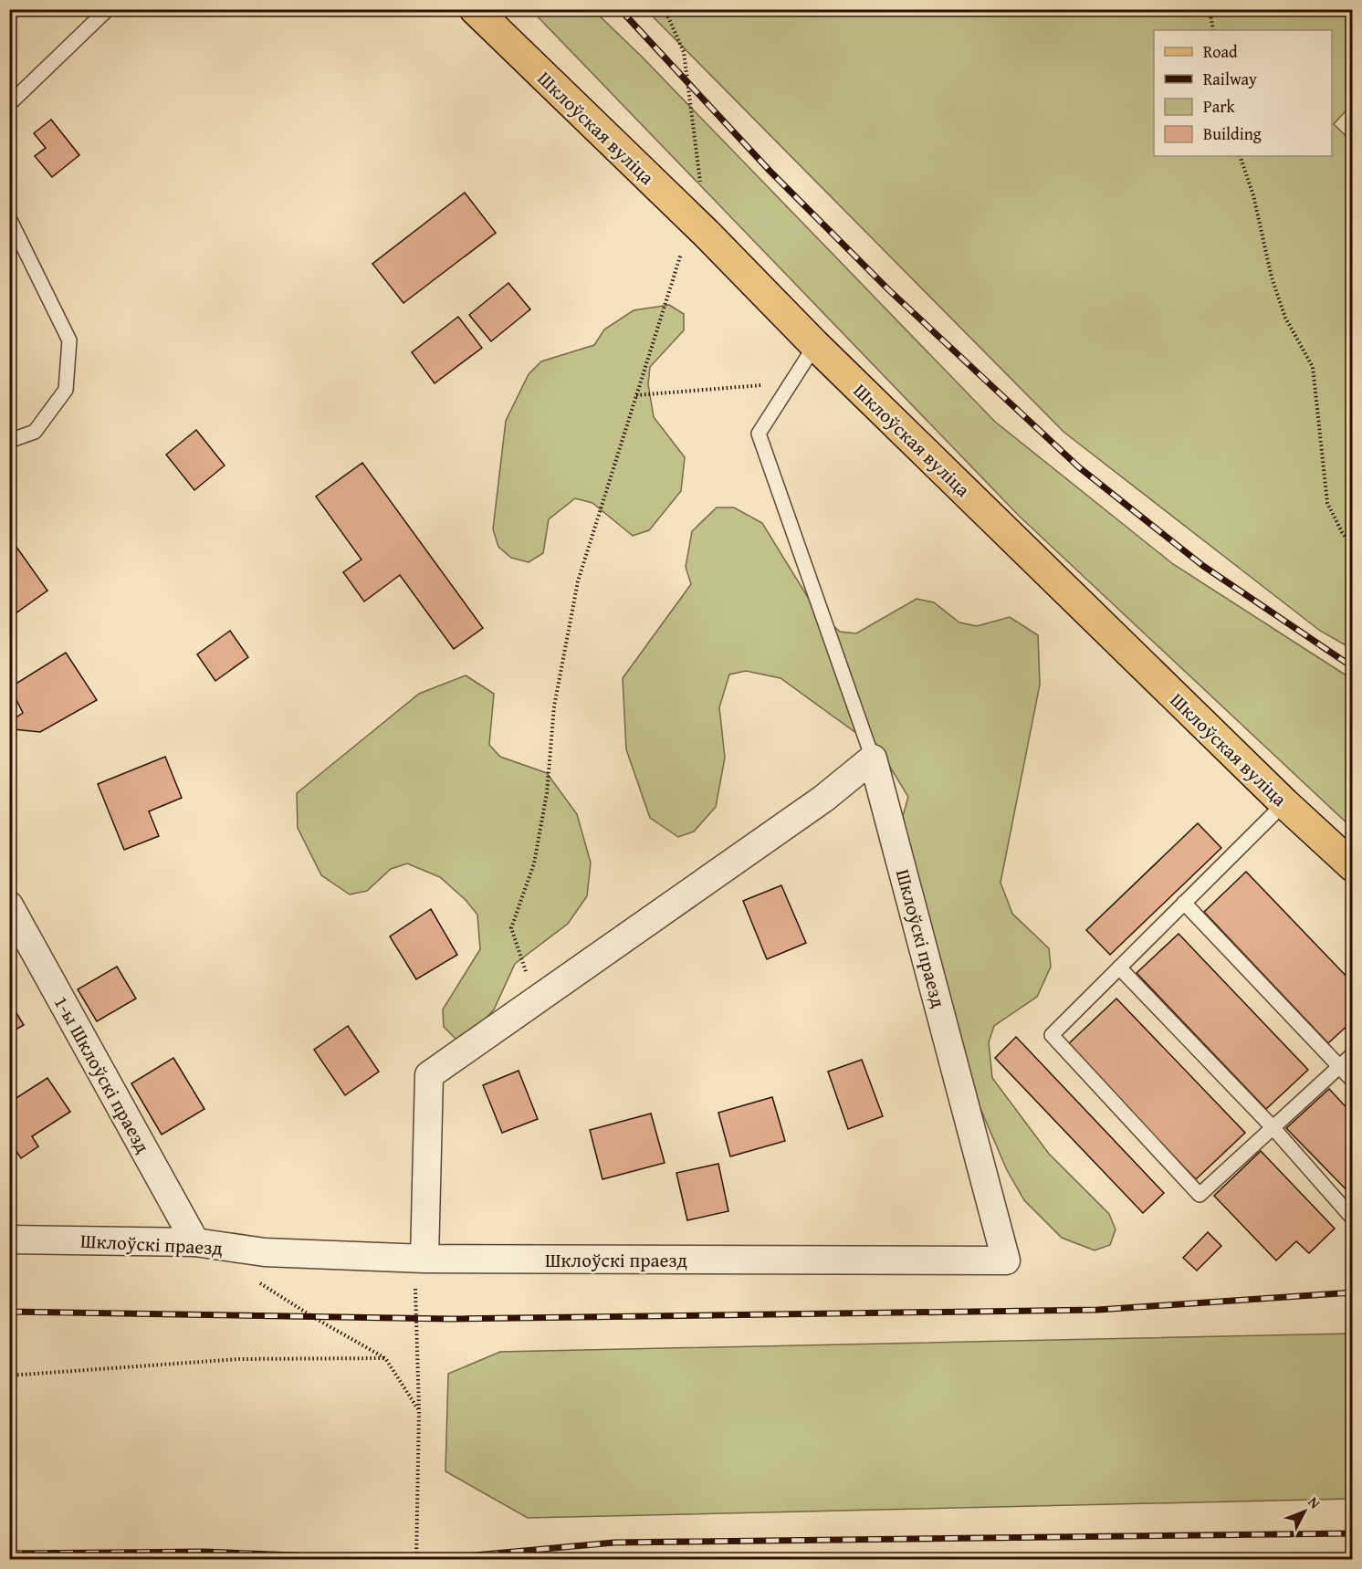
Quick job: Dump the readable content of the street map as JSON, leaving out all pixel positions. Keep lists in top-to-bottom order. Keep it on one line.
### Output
{"streets":{"main road":["Шклоўская вуліца"],"street":["Шклоўскі праезд","1-ы Шклоўскі праезд"]},"crossings":[["Шклоўскі праезд","1-ы Шклоўскі праезд"]],"legend":["Road","Railway","Park","Building"],"north":"top right"}
